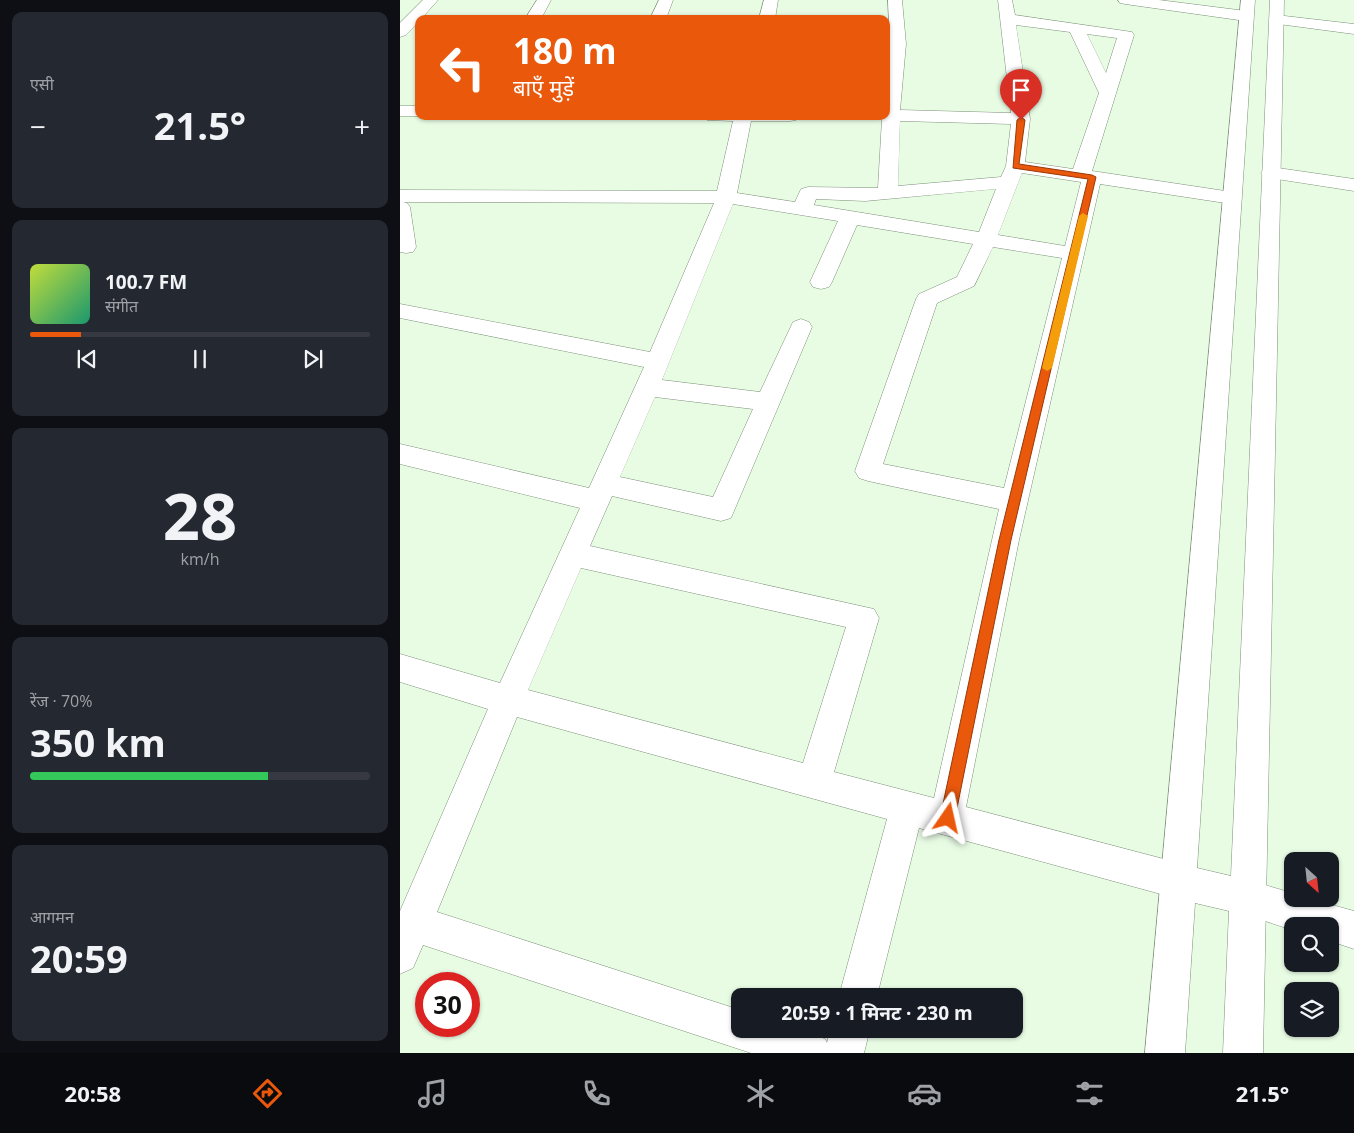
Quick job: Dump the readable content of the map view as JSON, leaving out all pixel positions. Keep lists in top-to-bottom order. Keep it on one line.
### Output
{"north":"bottom right","page":{"tile":["एसी",["28","km/h"],["रेंज · 70%","350 km"],["आगमन","20:59"]],"turn":["180 m","बाएँ मुड़ें"],"heat":["−","21.5°","+"],"song":["100.7 FM","संगीत"],"limit":"30","trip":"20:59 · 1 मिनट · 230 m","tabs":["20:58","21.5°"]}}
